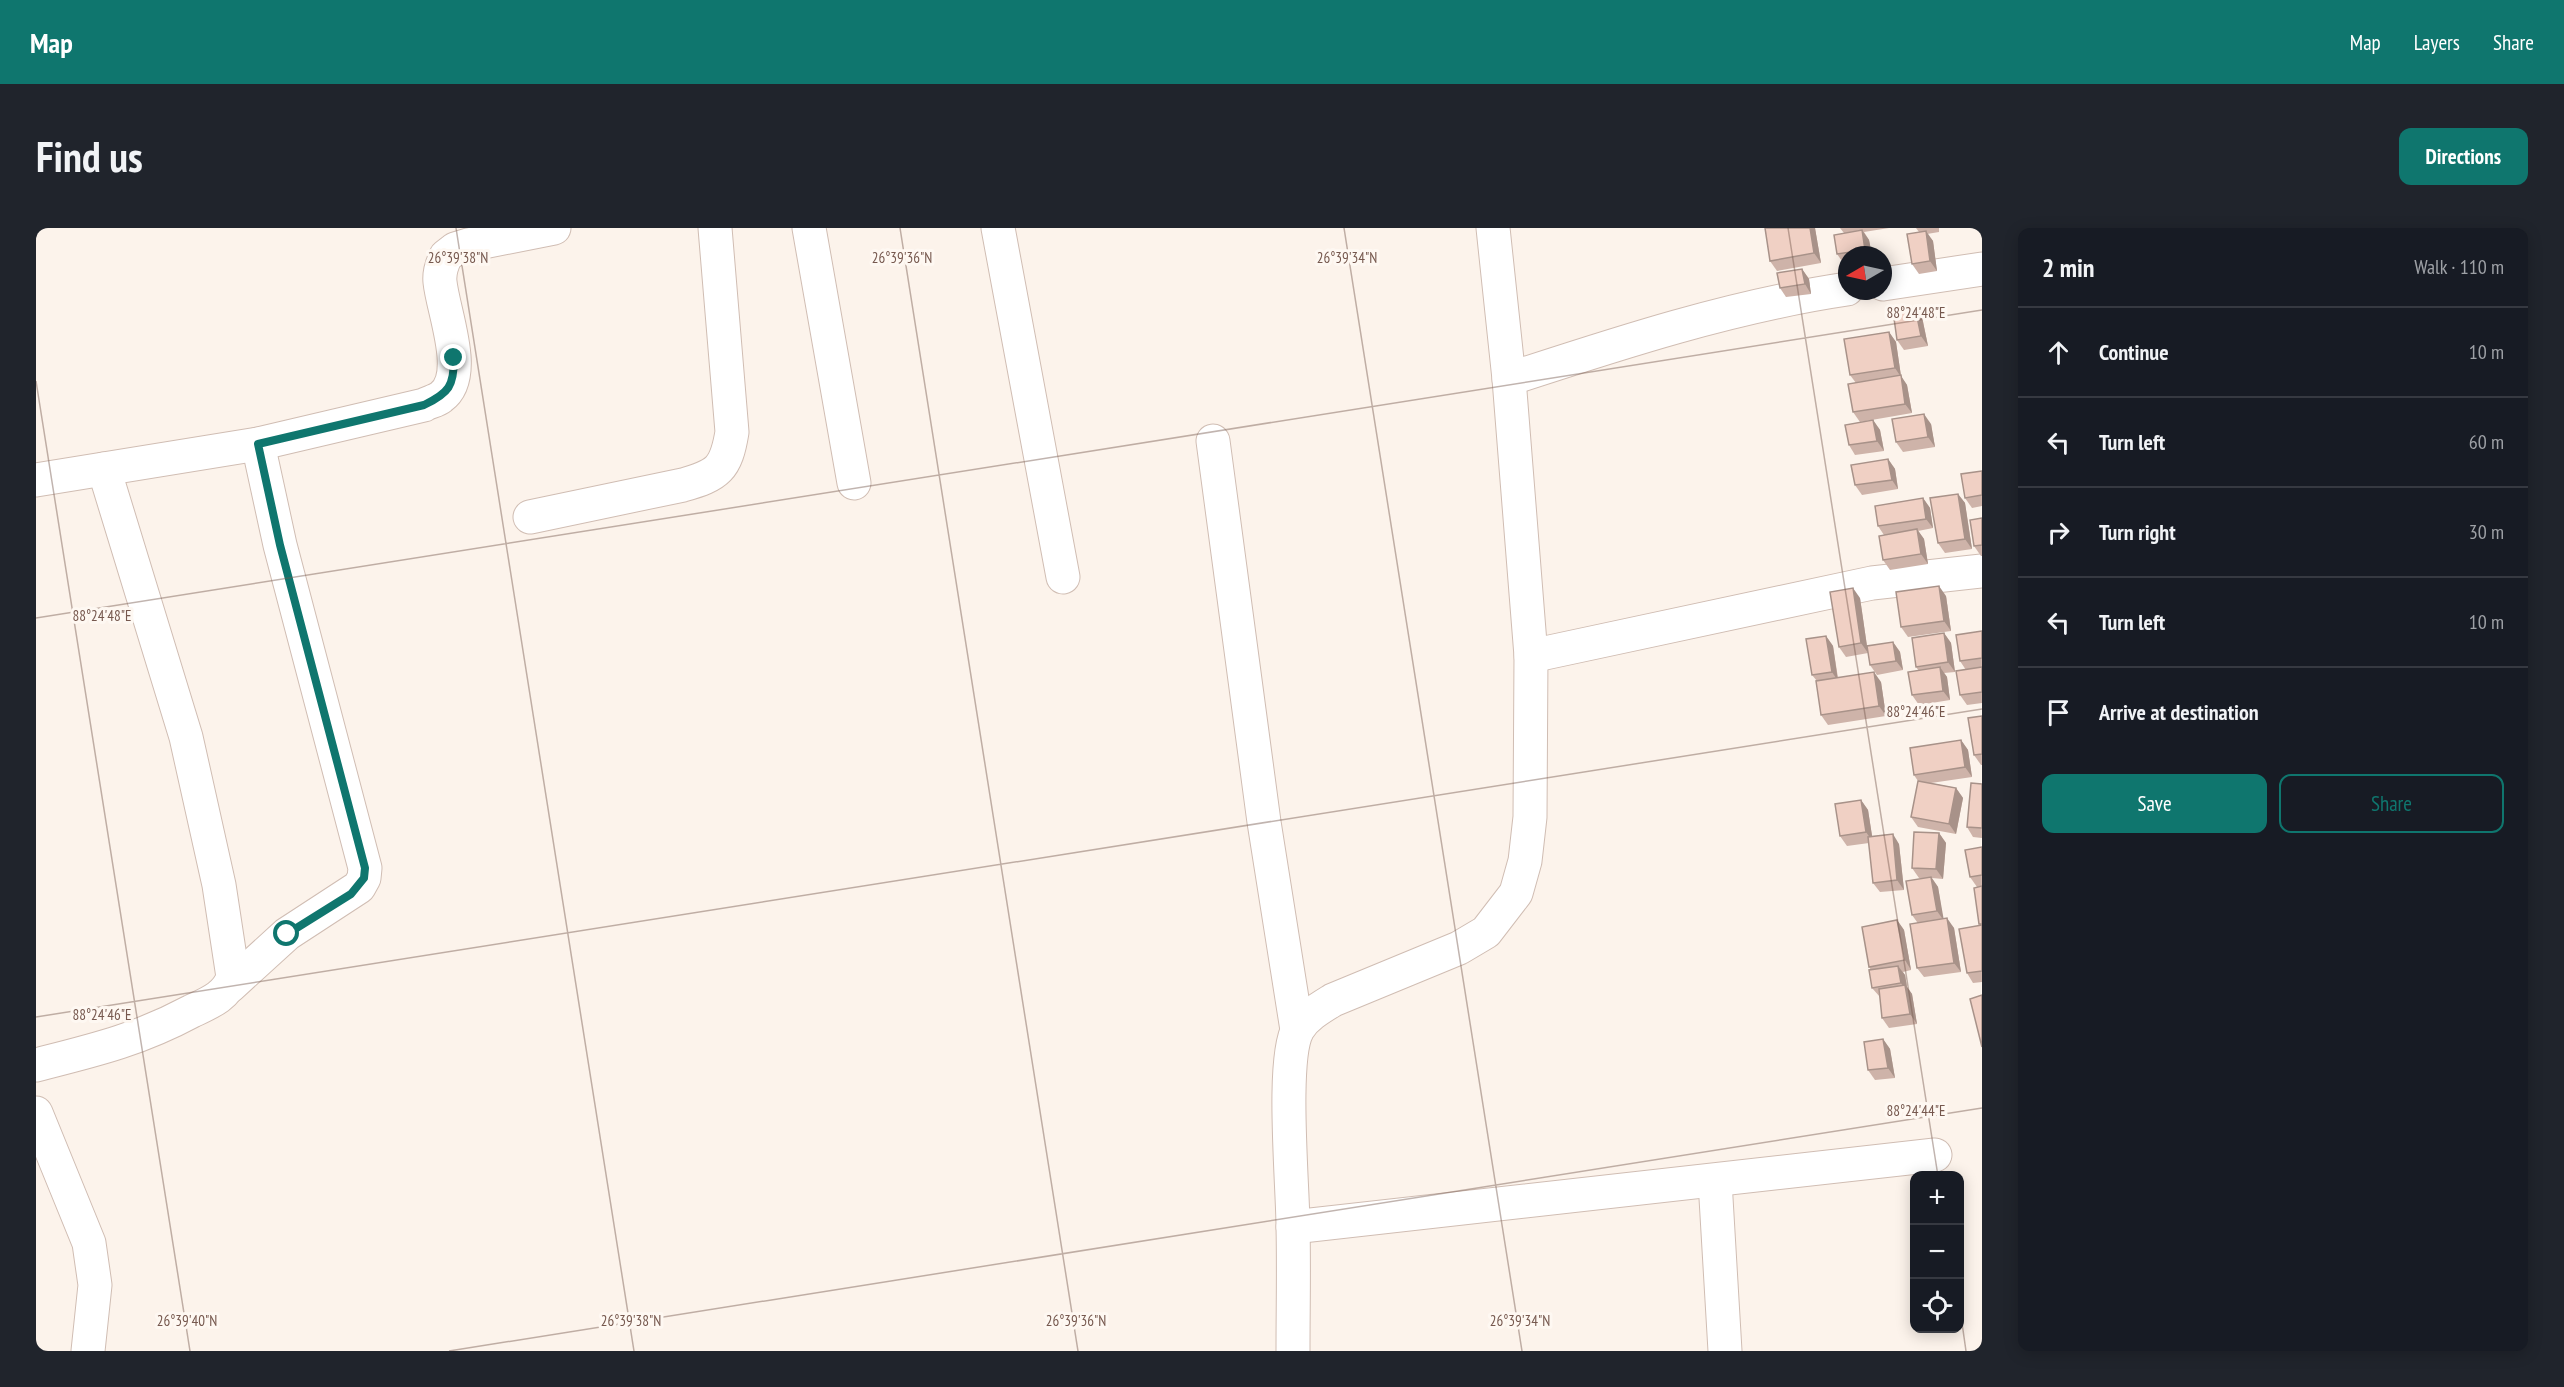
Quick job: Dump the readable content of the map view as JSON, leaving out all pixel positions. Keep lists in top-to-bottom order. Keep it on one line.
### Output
{"north":"left","page":{"header":"Map","nav":["Map","Layers","Share"],"buttons":["Directions",["Save","Share"]],"title":"Find us","heading":["2 min","Walk · 110 m"],"list":[["Continue","10 m"],["Turn left","60 m"],["Turn right","30 m"],["Turn left","10 m"],"Arrive at destination"],"map_buttons":["+","−"]},"coordinates":["26°39'38\"N","26°39'36\"N","26°39'34\"N","88°24'48\"E","88°24'46\"E","88°24'44\"E","26°39'40\"N"]}
